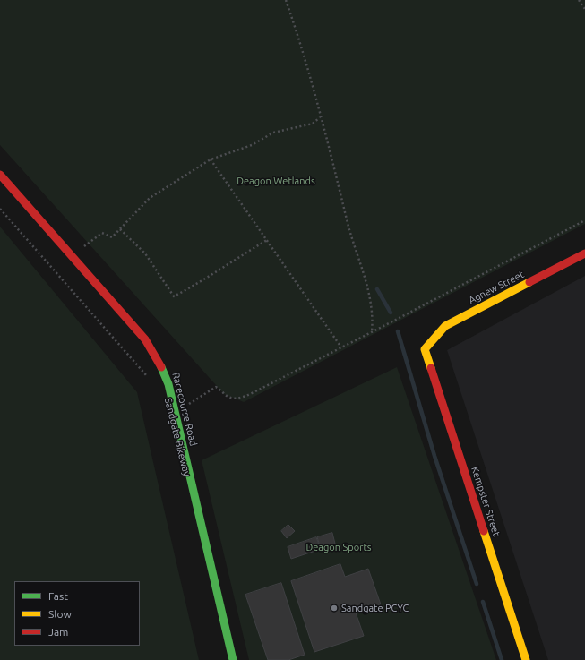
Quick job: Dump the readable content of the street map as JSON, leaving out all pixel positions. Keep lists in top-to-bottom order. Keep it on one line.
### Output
{"streets":{"street":["Agnew Street","Racecourse Road","Kempster Street"]},"crossings":[["Agnew Street","Kempster Street"]],"parks":["Deagon Wetlands","Deagon Sports"],"places":["Sandgate PCYC"],"legend":["Fast","Slow","Jam"]}
